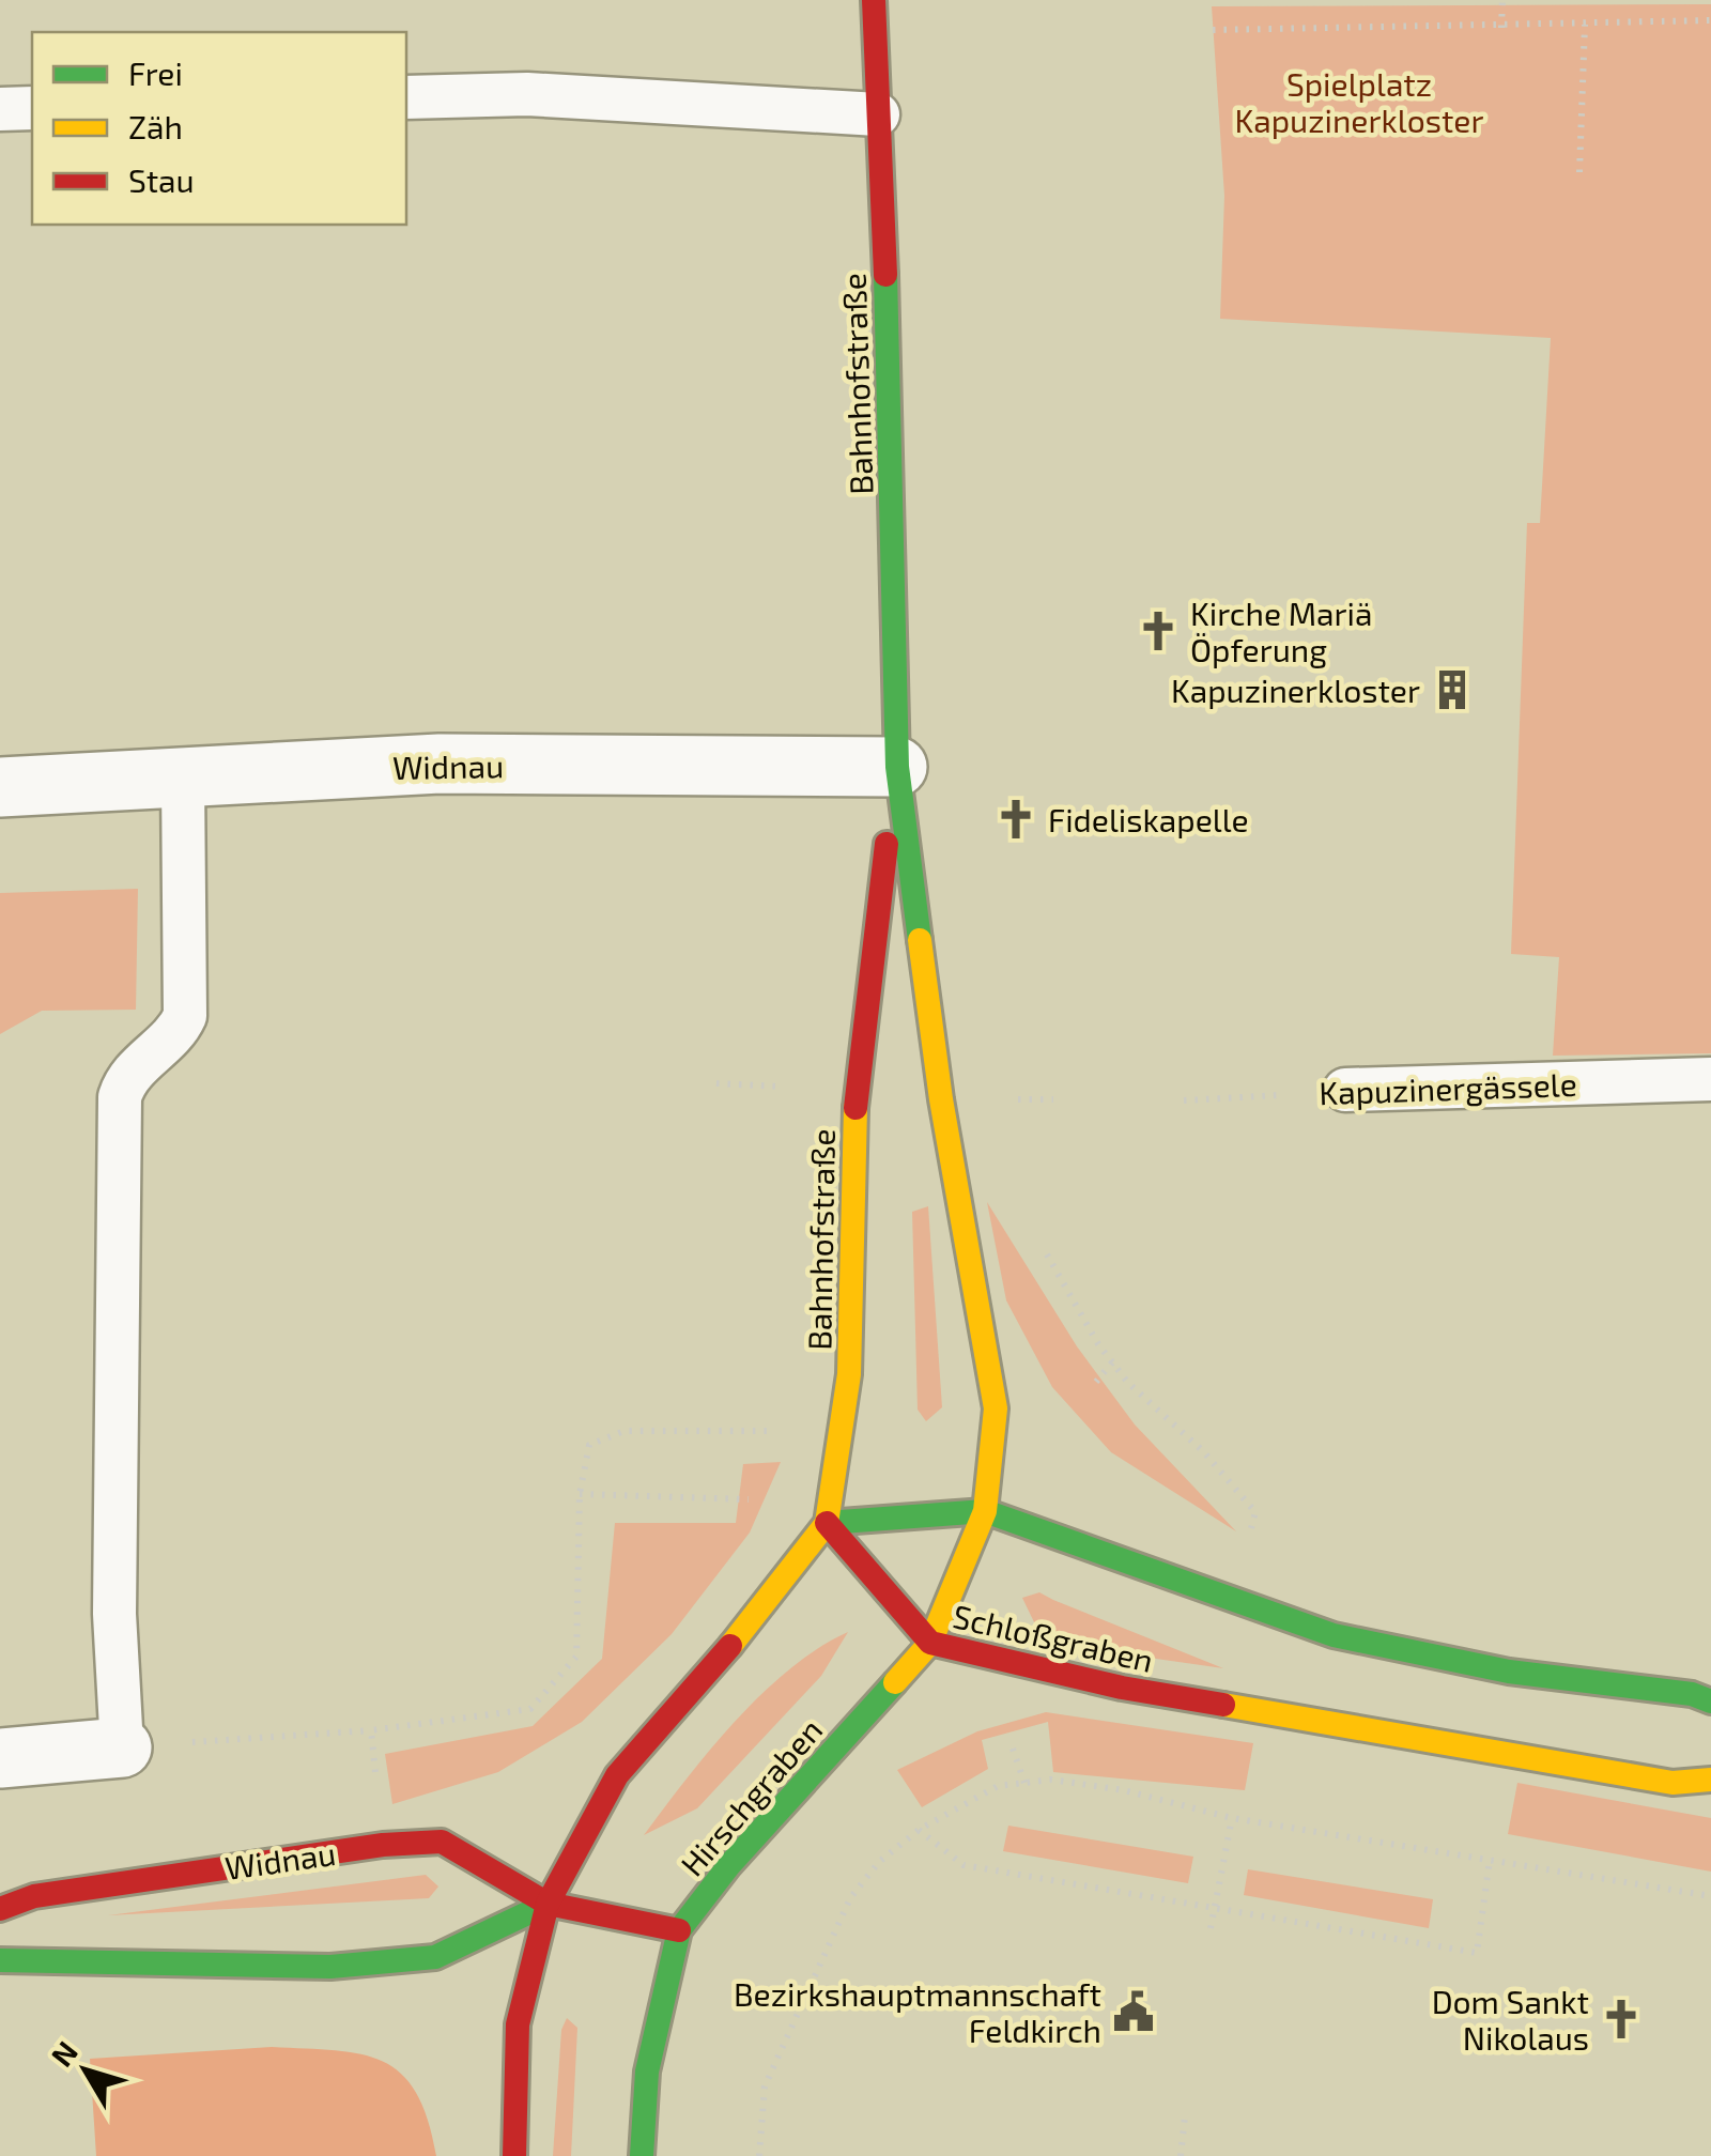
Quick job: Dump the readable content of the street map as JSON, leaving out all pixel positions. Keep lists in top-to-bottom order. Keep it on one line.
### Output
{"streets":{"main road":["Bahnhofstraße","Widnau","Schloßgraben","Hirschgraben"],"lane":["Kapuzinergässele"]},"crossings":[["Bahnhofstraße","Widnau"],["Bahnhofstraße","Schloßgraben"],["Bahnhofstraße","Hirschgraben"],["Widnau","Hirschgraben"],["Schloßgraben","Hirschgraben"]],"parks":["Spielplatz Kapuzinerkloster"],"places":{"church":["Kirche Mariä Öpferung","Fideliskapelle","Dom Sankt Nikolaus"],"building":["Kapuzinerkloster"],"public building":["Bezirkshauptmannschaft Feldkirch"]},"legend":["Frei","Zäh","Stau"],"north":"top left"}
